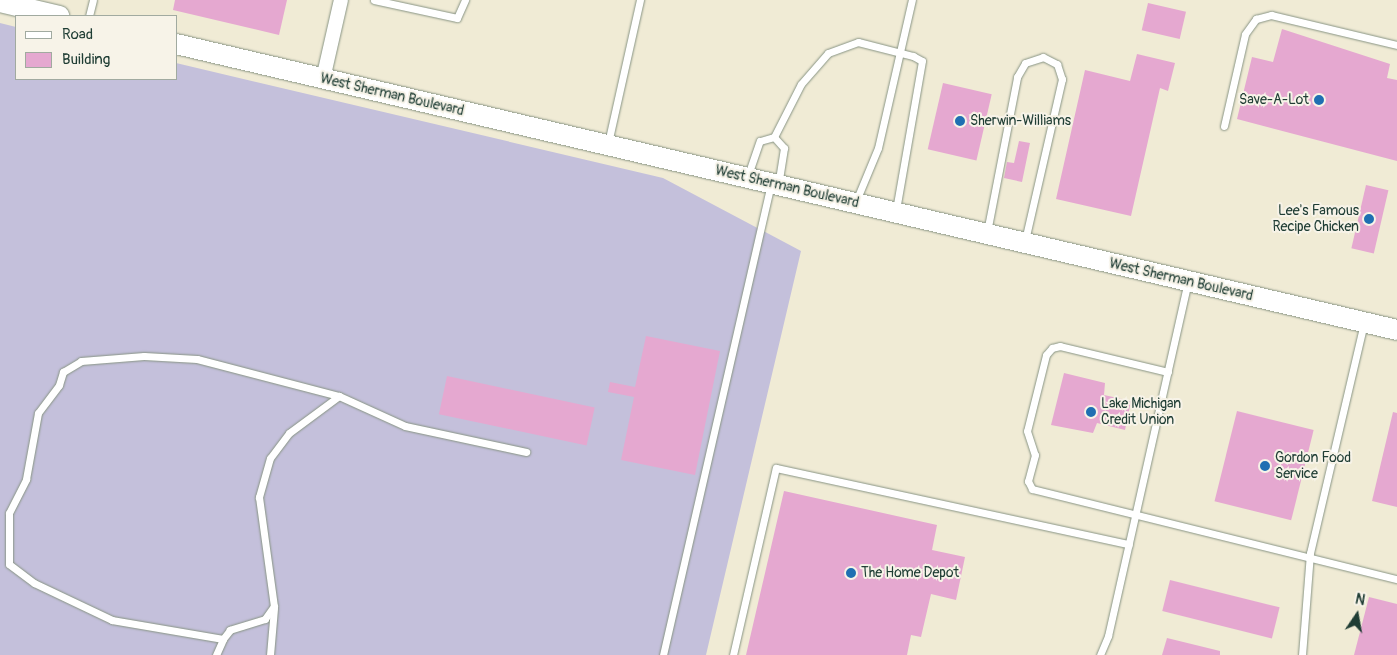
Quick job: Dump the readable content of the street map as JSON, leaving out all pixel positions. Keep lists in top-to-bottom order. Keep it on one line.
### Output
{"streets":{"main road":["West Sherman Boulevard"]},"places":["Save-A-Lot","Sherwin-Williams","Lee's Famous Recipe Chicken","Lake Michigan Credit Union","Gordon Food Service","The Home Depot"],"legend":["Road","Building"],"north":"top"}
